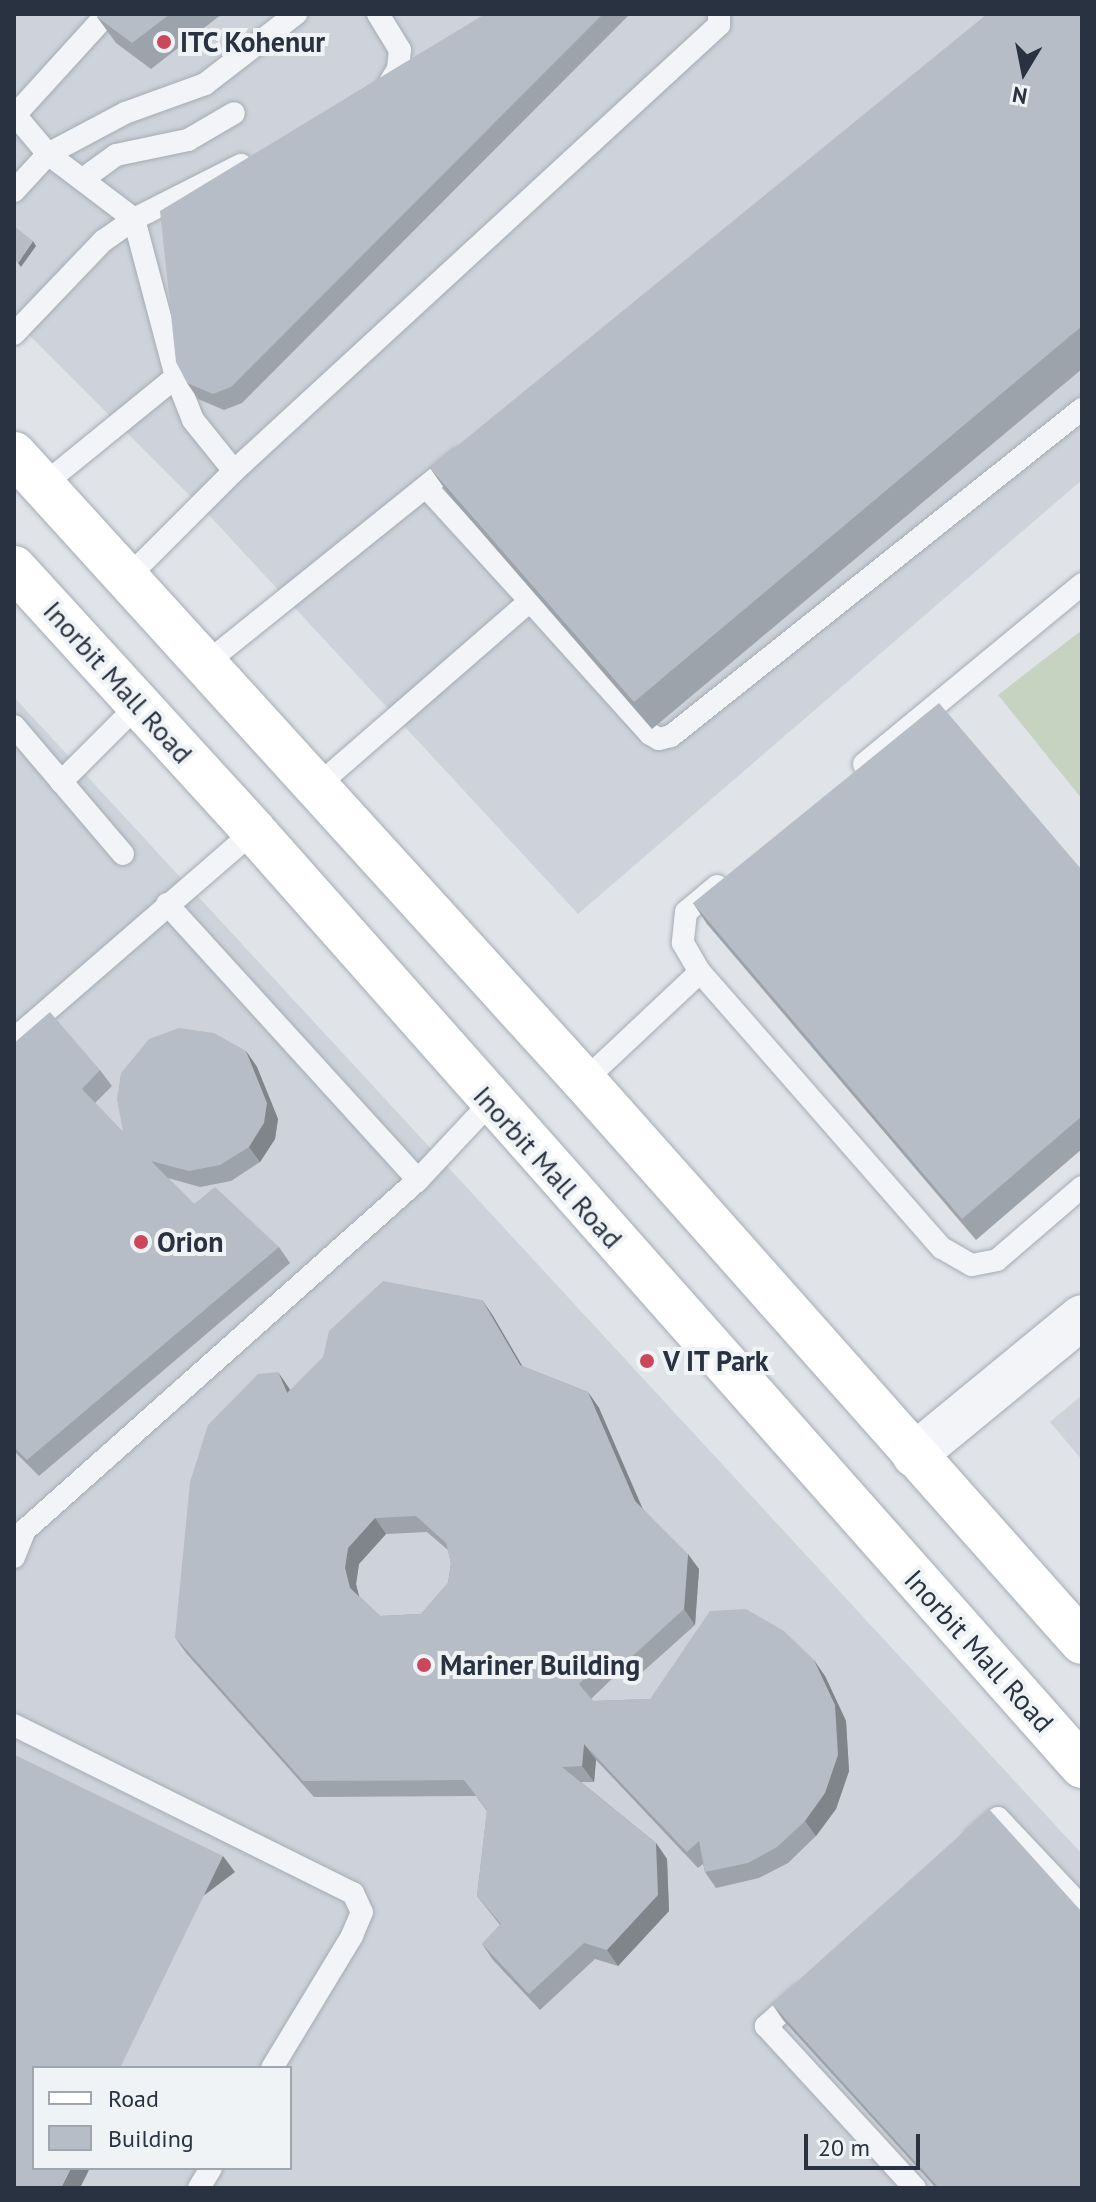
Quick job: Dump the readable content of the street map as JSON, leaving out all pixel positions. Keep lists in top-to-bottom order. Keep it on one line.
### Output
{"streets":{"main road":["Inorbit Mall Road"]},"places":["ITC Kohenur","Orion","V IT Park","Mariner Building"],"legend":["Road","Building"],"scale_bar":"20 m","north":"bottom"}
